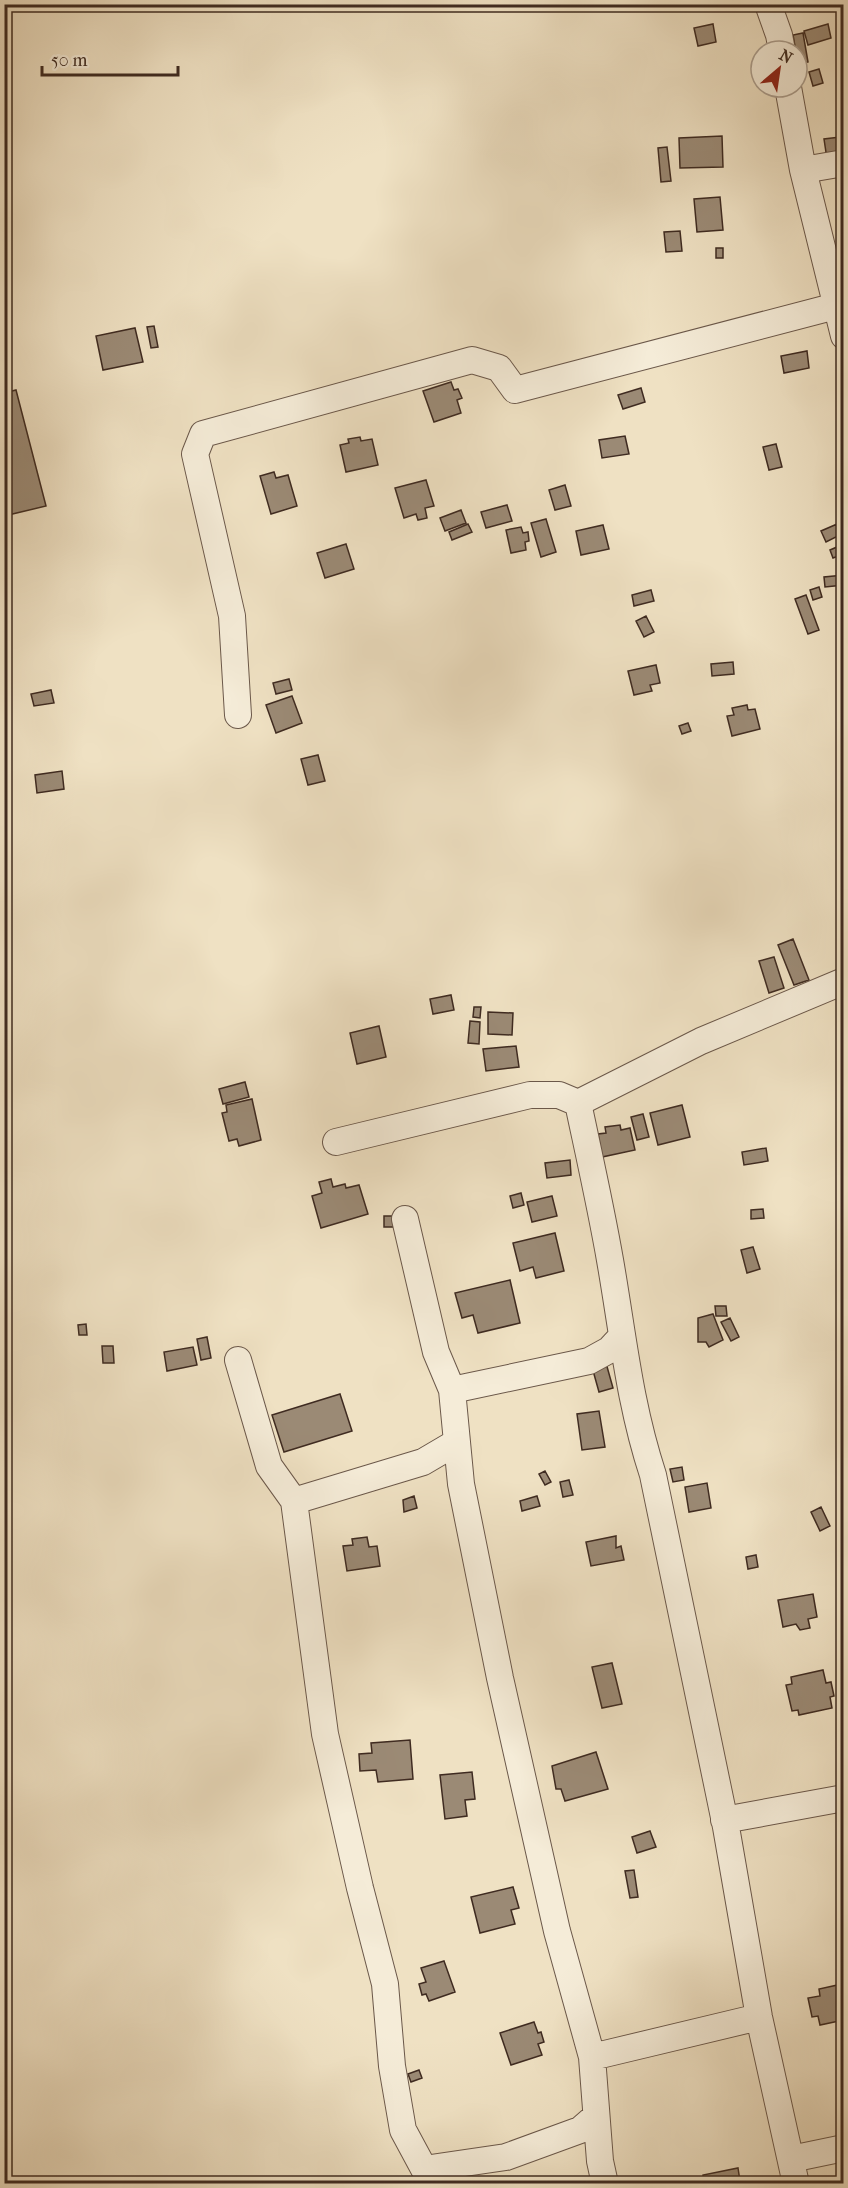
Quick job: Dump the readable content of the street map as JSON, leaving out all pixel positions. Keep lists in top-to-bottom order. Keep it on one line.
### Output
{"scale_bar":"50 m","north":"top right"}
